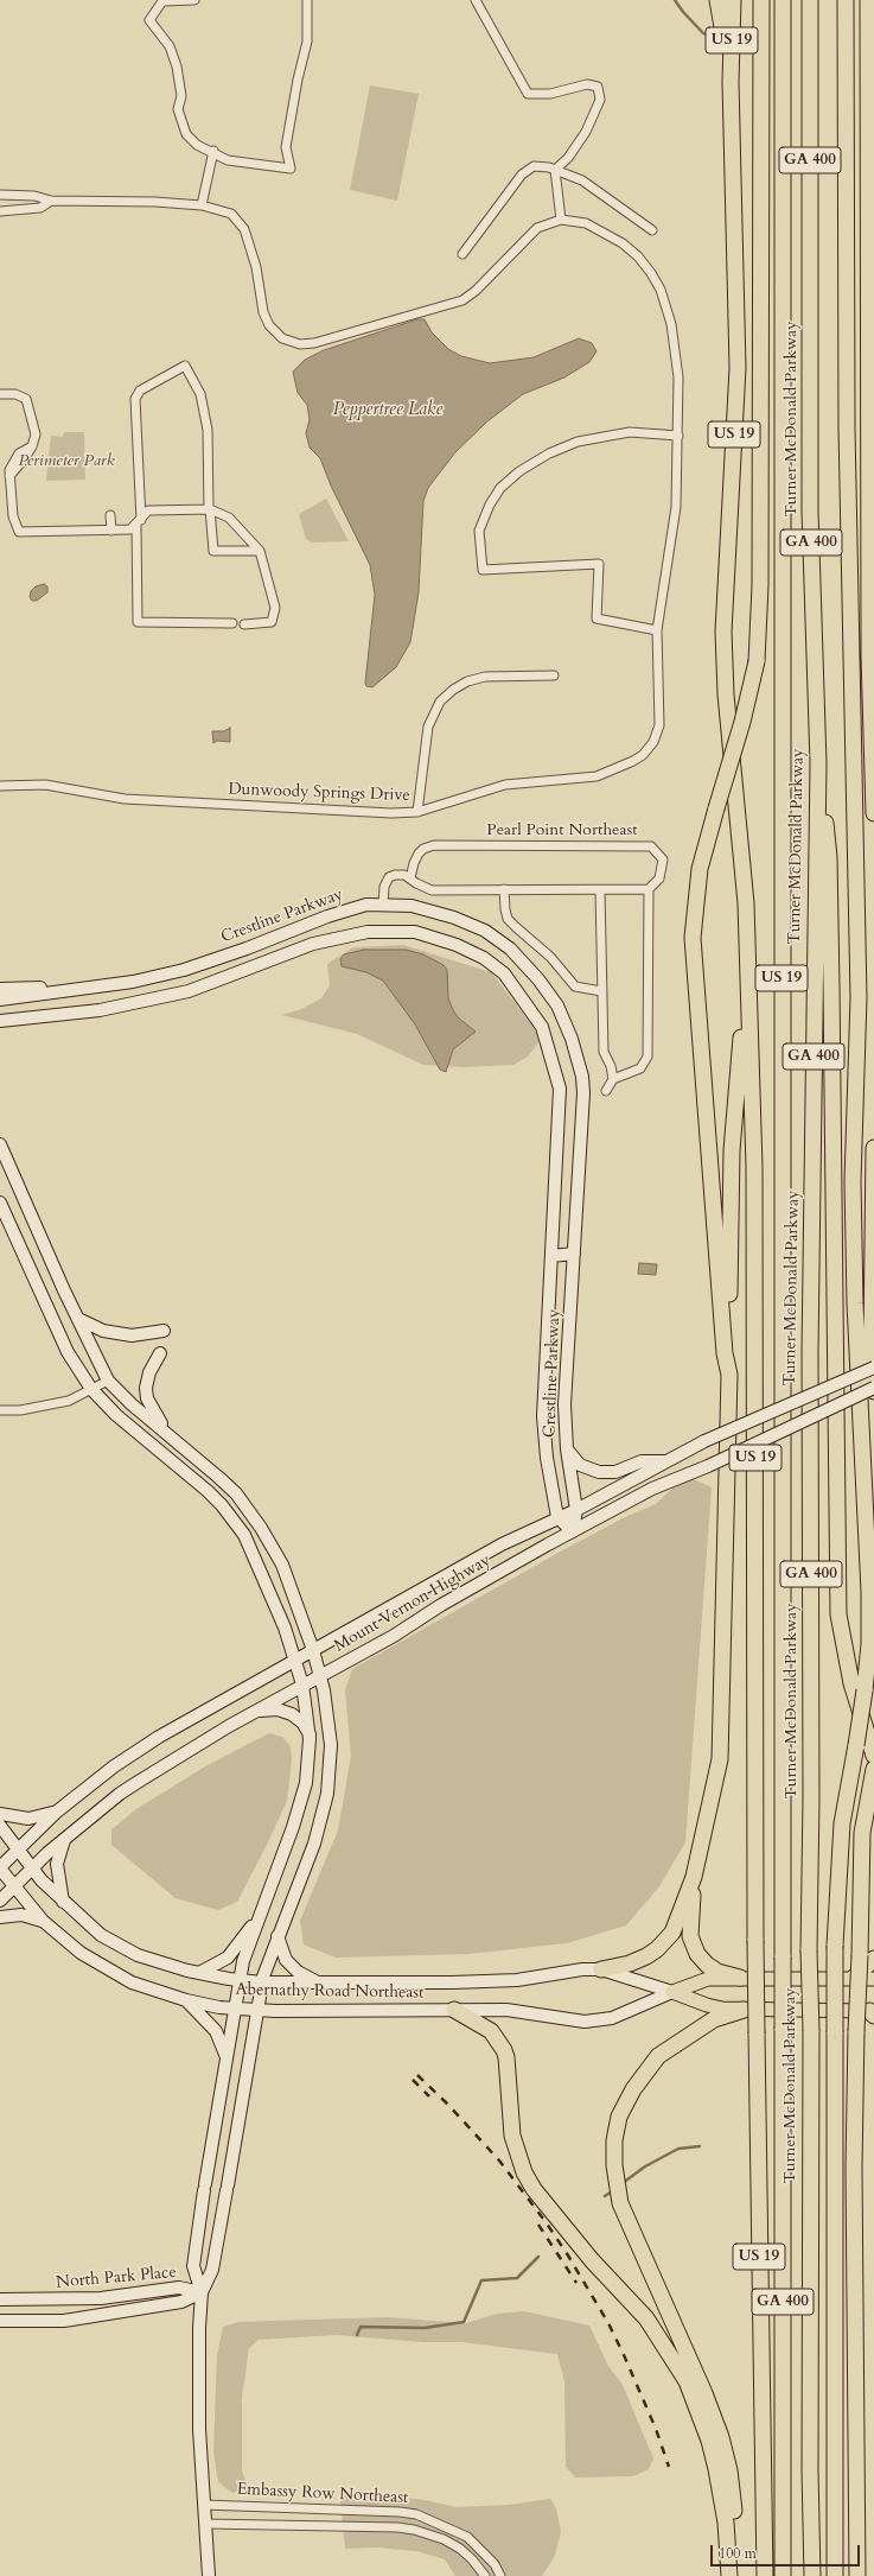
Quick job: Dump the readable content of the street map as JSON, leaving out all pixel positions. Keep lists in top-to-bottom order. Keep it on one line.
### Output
{"streets":{"highway":["US 19","GA 400","Turner McDonald Parkway"],"main road":["Crestline Parkway","Mount Vernon Highway","Abernathy Road Northeast","North Park Place"],"street":["Dunwoody Springs Drive","Pearl Point Northeast","Embassy Row Northeast"]},"crossings":[["Crestline Parkway","Mount Vernon Highway"],["Mount Vernon Highway","Abernathy Road Northeast"]],"water":["Peppertree Lake"],"parks":["Perimeter Park"],"scale_bar":"100 m"}
